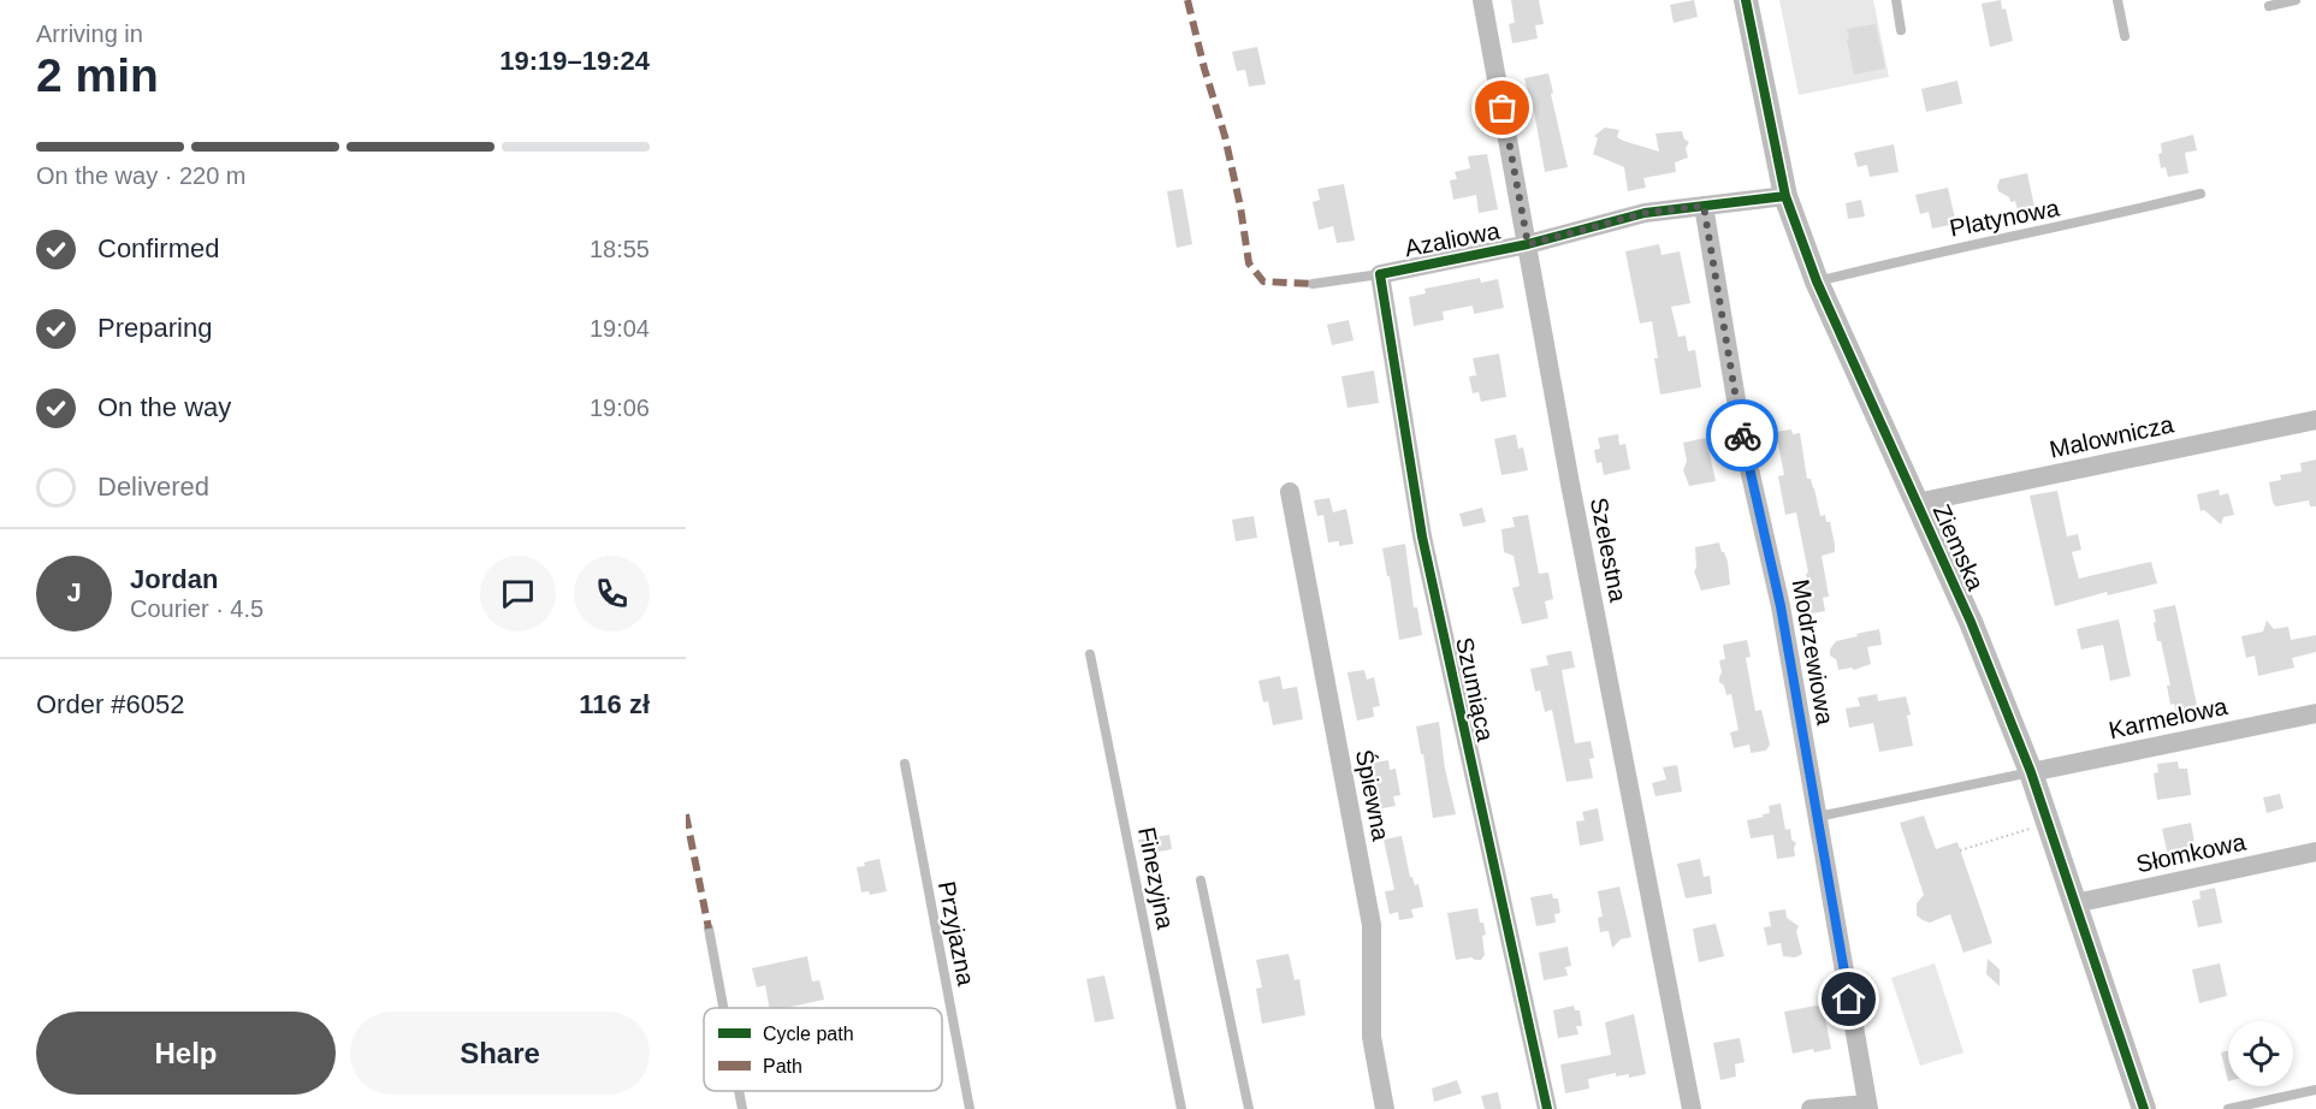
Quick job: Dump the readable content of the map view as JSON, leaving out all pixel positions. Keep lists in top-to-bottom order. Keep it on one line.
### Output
{"streets":{"street":["Azaliowa","Malownicza","Ziemska","Szelestna","Modrzewiowa","Szumiąca","Karmelowa","Śpiewna","Słomkowa"],"lane":["Platynowa","Finezyjna","Przyjazna"]},"crossings":[["Platynowa","Ziemska"],["Azaliowa","Ziemska"],["Azaliowa","Szelestna"],["Azaliowa","Modrzewiowa"],["Azaliowa","Szumiąca"],["Malownicza","Ziemska"],["Ziemska","Karmelowa"],["Ziemska","Słomkowa"]],"legend":["Cycle path","Path"],"page":{"heading":["2 min","Arriving in","19:19–19:24"],"panel":["Jordan","Courier · 4.5","Order #6052","116 zł"],"bar":"On the way · 220 m","list":[["Confirmed","18:55"],["Preparing","19:04"],["On the way","19:06"],"Delivered"],"round":"J","buttons":["Help","Share"]}}
